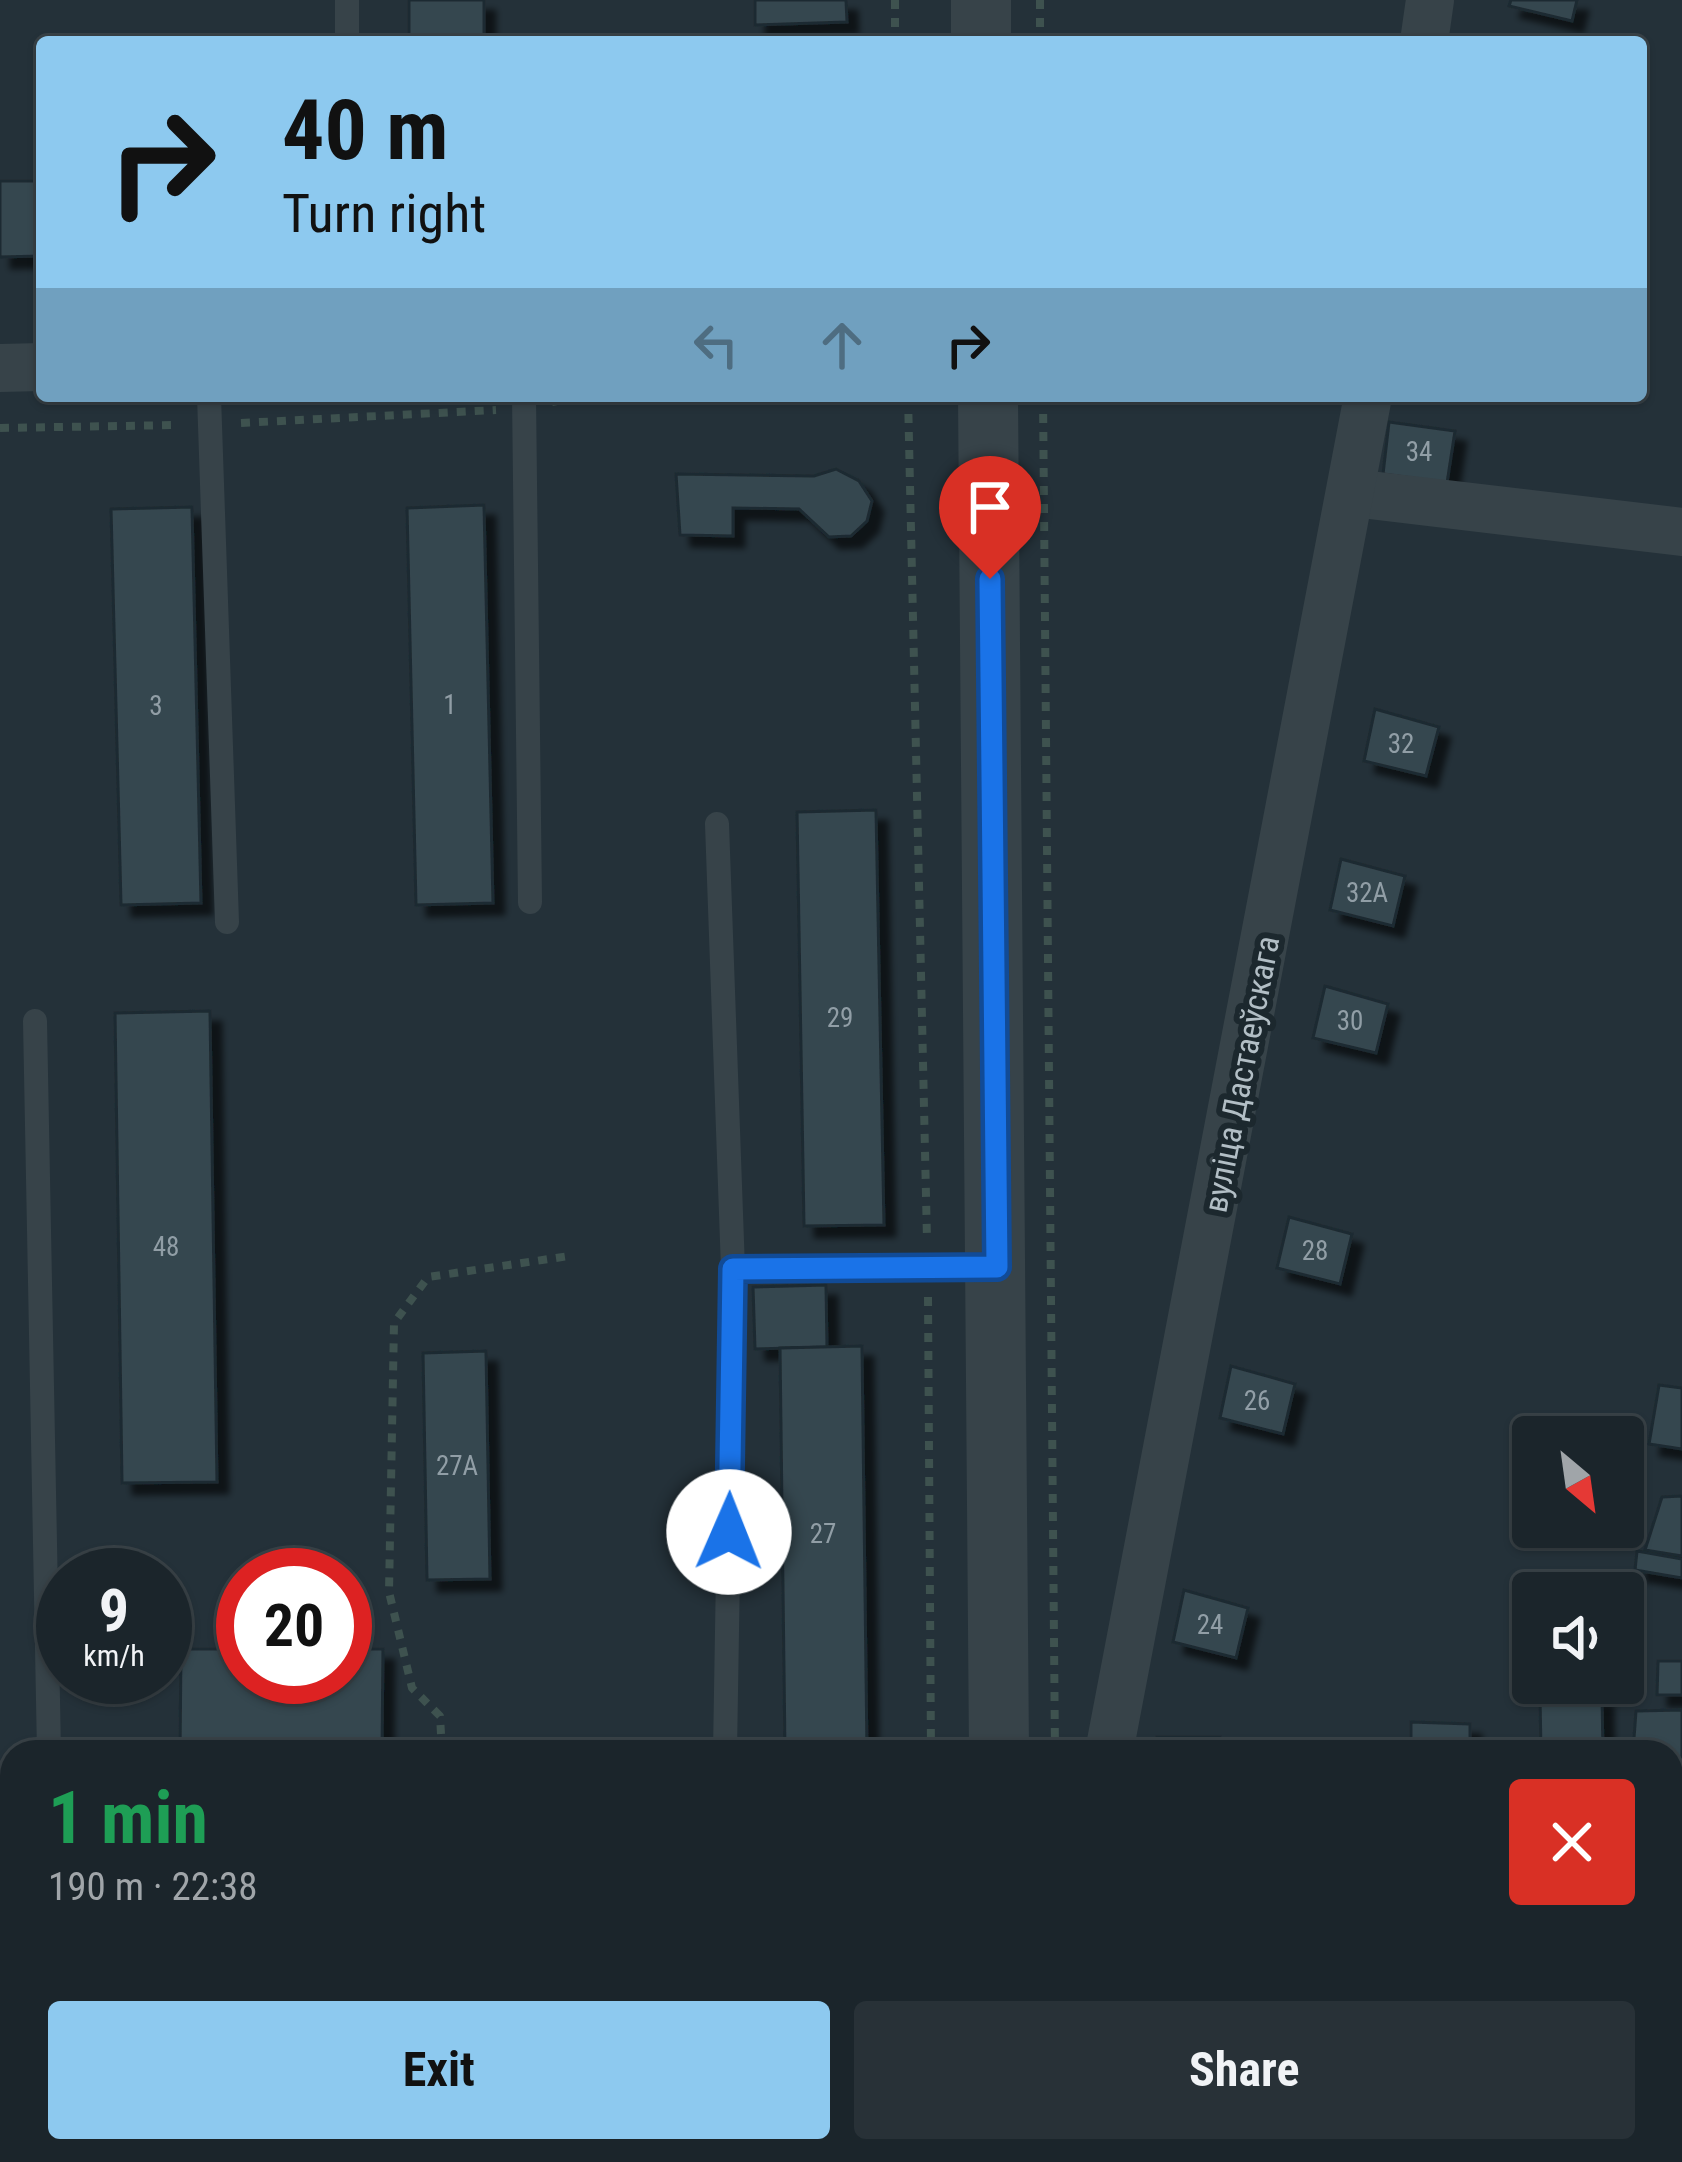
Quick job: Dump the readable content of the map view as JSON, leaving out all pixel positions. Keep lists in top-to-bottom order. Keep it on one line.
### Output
{"streets":{"street":["вуліца Дастаеўскага"]},"house_numbers":["34","1","3","32","32А","29","30","48","28","26","27А","27","24"],"north":"bottom right","page":{"turn":["40 m","Turn right"],"speed":"9 km/h","limit":"20","heading":["1 min","190 m · 22:38"],"buttons":["Exit","Share"]}}
